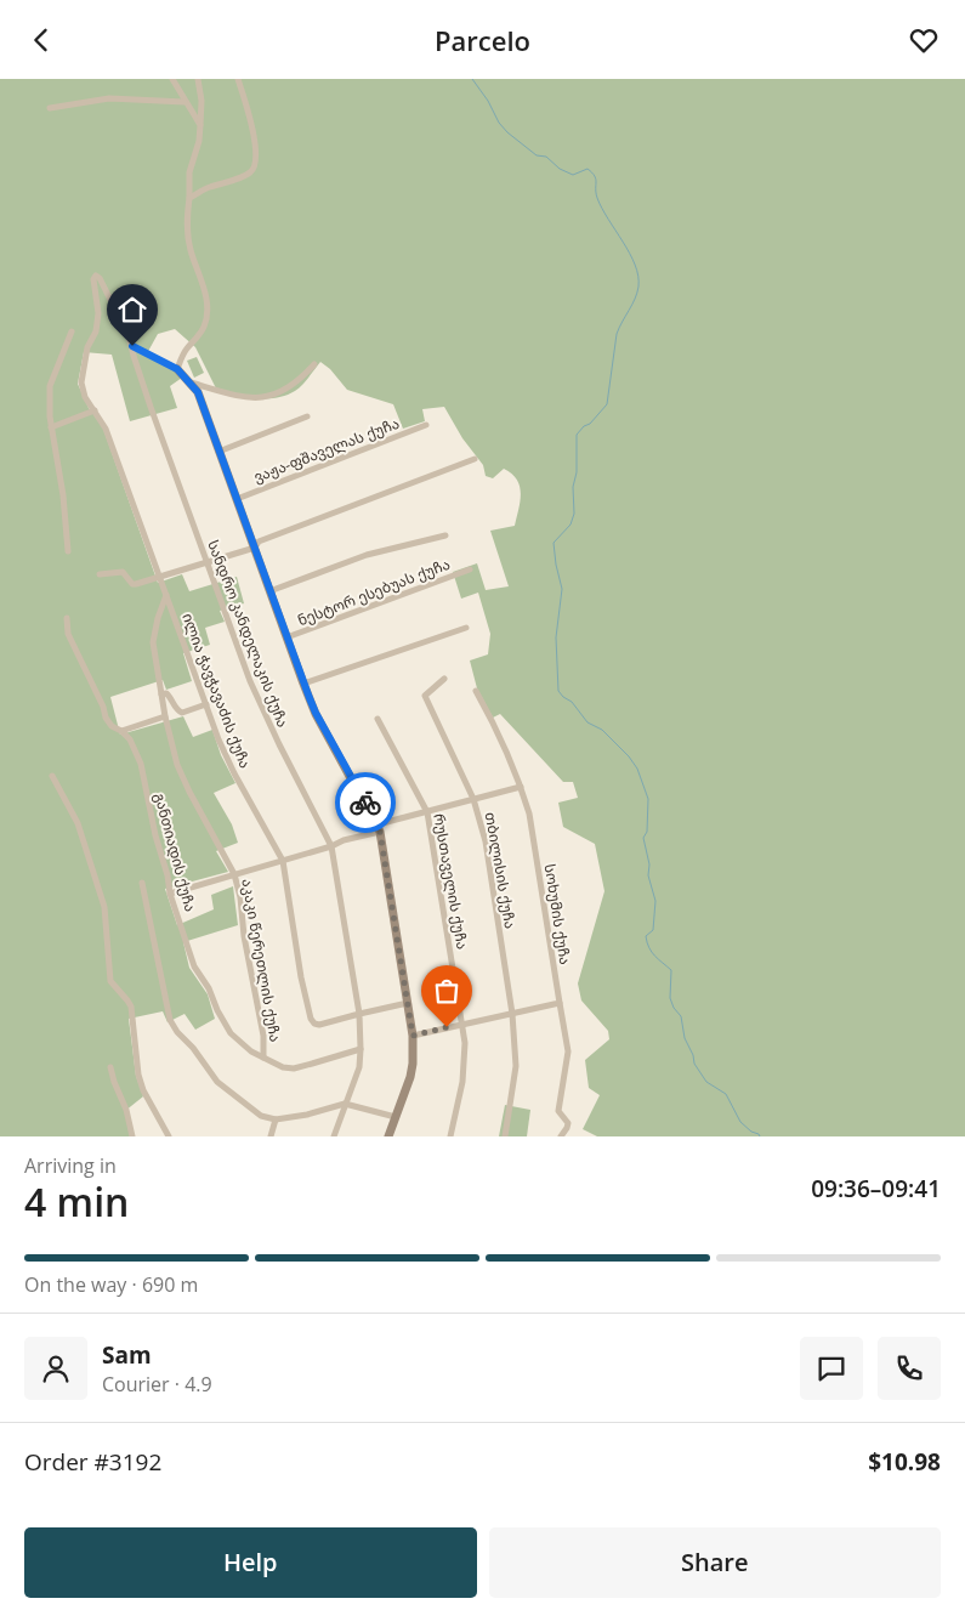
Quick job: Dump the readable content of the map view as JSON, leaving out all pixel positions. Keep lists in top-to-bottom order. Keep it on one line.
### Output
{"streets":{"street":["ვაჟა-ფშაველას ქუჩა","ნესტორ ესებუას ქუჩა","სანდრო კანდელაკის ქუჩა","ილია ჭავჭავაძის ქუჩა","განთიადის ქუჩა","თბილისის ქუჩა","რუსთაველის ქუჩა","სოხუმის ქუჩა","აკაკი წერეთლის ქუჩა"]},"crossings":[["სანდრო კანდელაკის ქუჩა","ილია ჭავჭავაძის ქუჩა"],["სანდრო კანდელაკის ქუჩა","განთიადის ქუჩა"],["ილია ჭავჭავაძის ქუჩა","აკაკი წერეთლის ქუჩა"],["განთიადის ქუჩა","აკაკი წერეთლის ქუჩა"]],"page":{"header":"Parcelo","heading":["4 min","Arriving in","09:36–09:41"],"panel":["Sam","Courier · 4.9","Order #3192","$10.98"],"bar":"On the way · 690 m","buttons":["Help","Share"]}}
